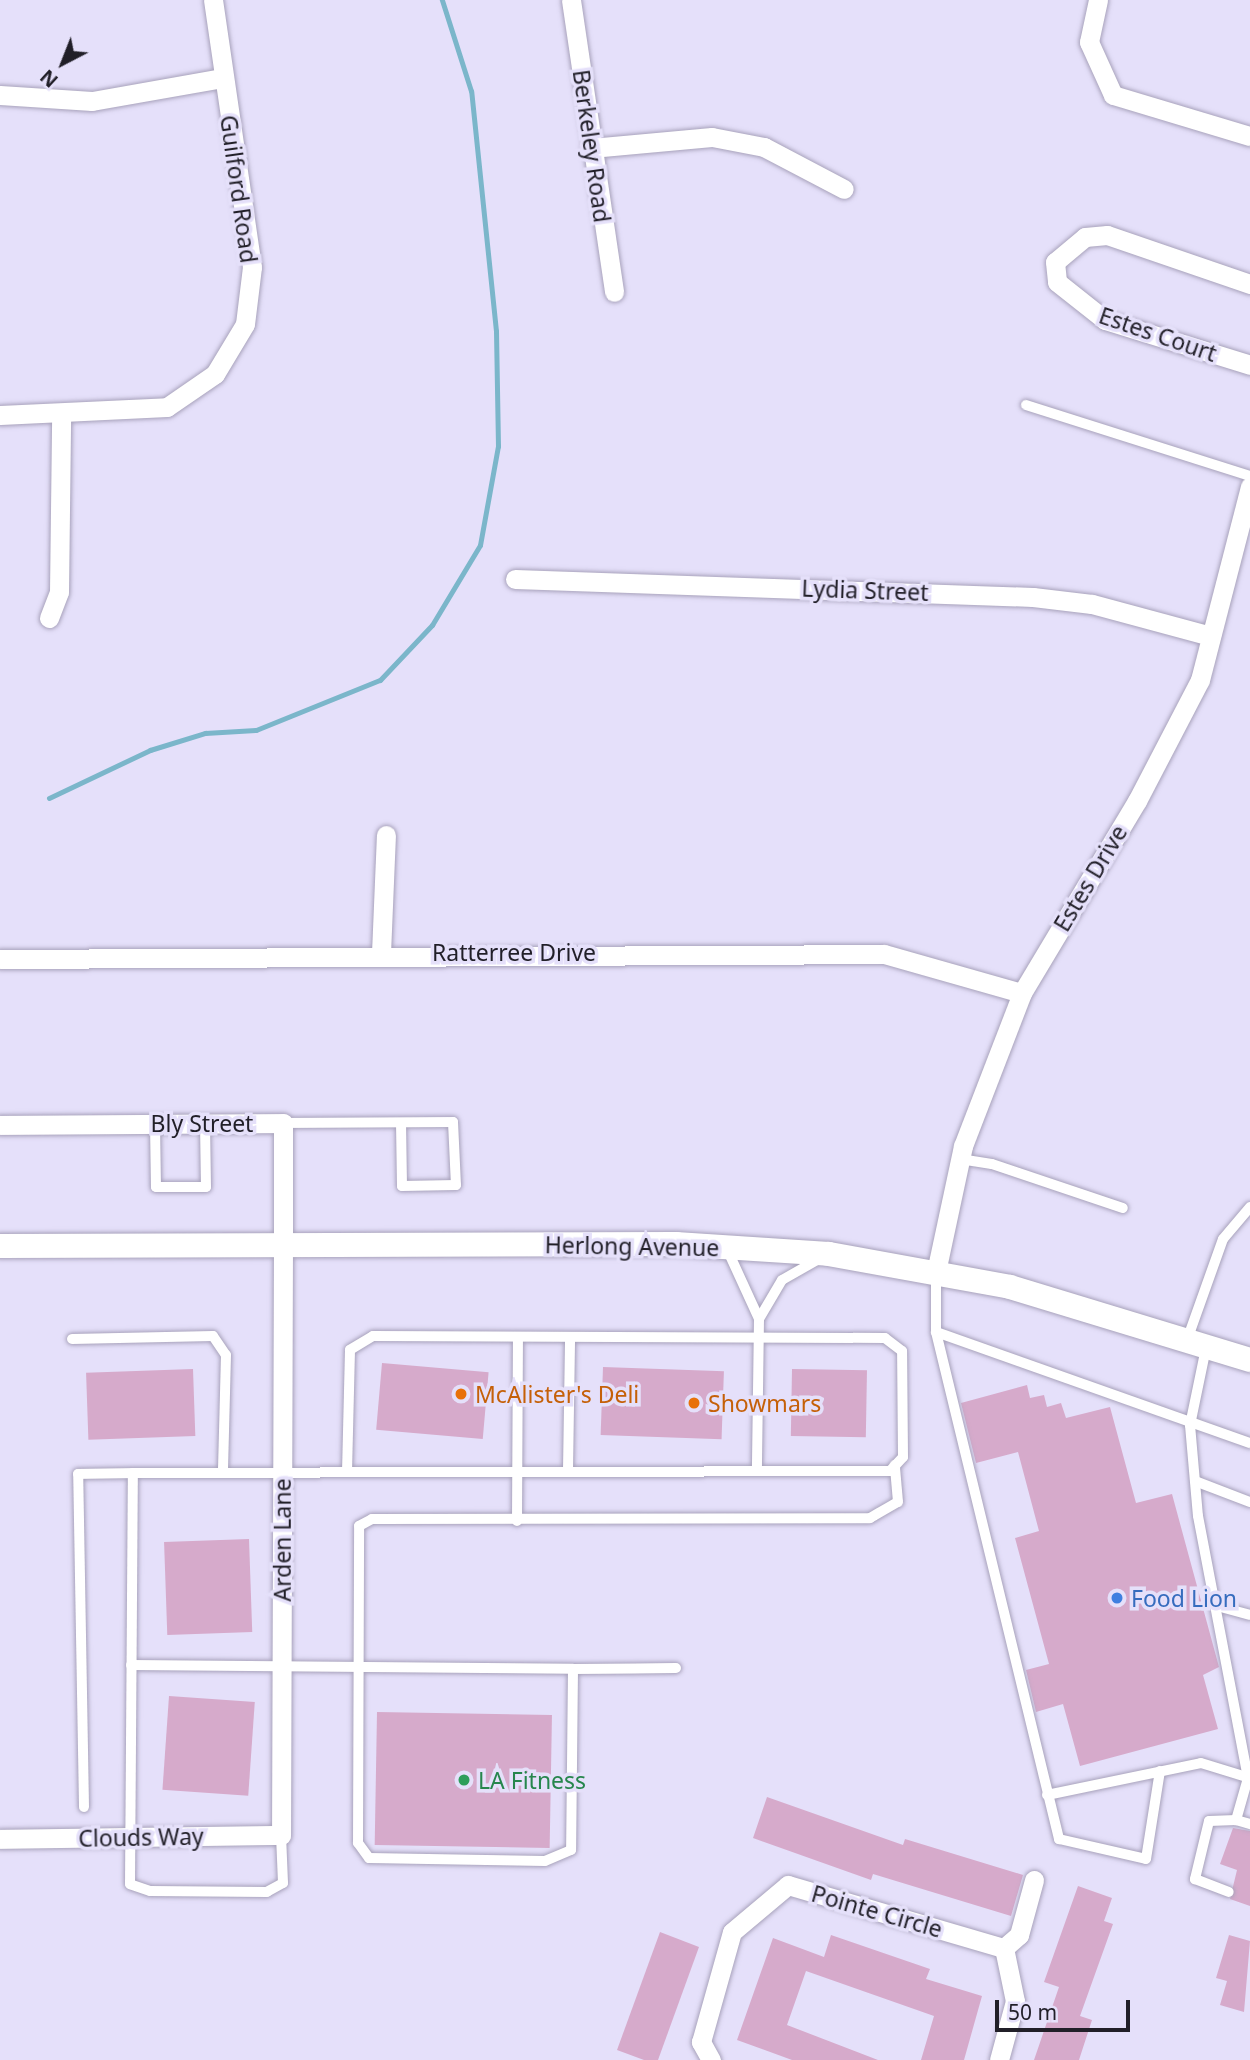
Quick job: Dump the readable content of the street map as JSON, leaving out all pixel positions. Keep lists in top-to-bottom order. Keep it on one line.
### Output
{"streets":{"street":["Berkeley Road","Guilford Road","Estes Court","Lydia Street","Estes Drive","Ratterree Drive","Bly Street","Herlong Avenue","Arden Lane","Clouds Way","Pointe Circle"]},"crossings":[["Lydia Street","Estes Drive"],["Estes Drive","Ratterree Drive"],["Estes Drive","Herlong Avenue"],["Bly Street","Herlong Avenue"],["Bly Street","Arden Lane"],["Herlong Avenue","Arden Lane"],["Arden Lane","Clouds Way"]],"places":["McAlister's Deli","Showmars","Food Lion","LA Fitness"],"scale_bar":"50 m","north":"bottom left"}
